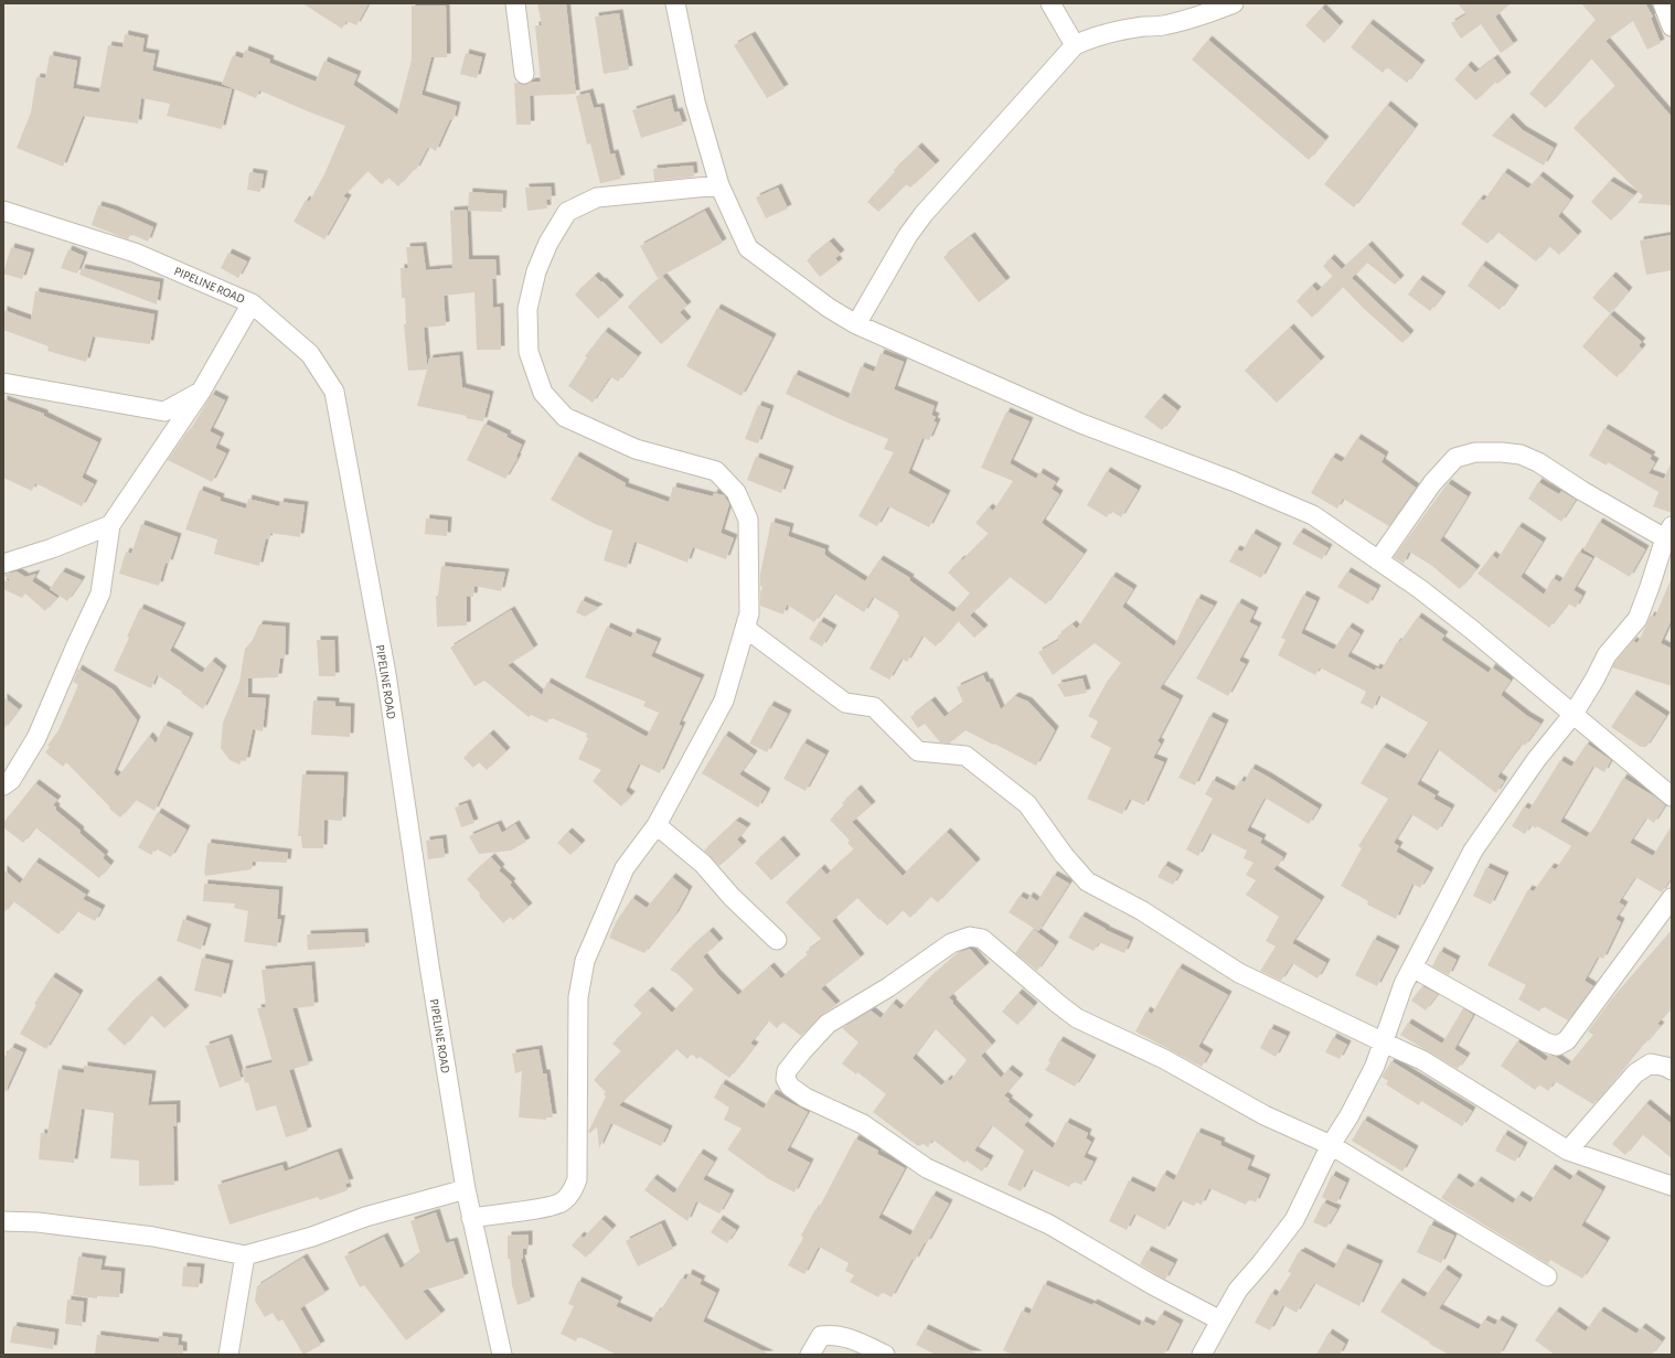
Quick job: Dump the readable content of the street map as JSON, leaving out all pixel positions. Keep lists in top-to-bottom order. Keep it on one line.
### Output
{"streets":{"street":["PIPELINE ROAD"]}}
